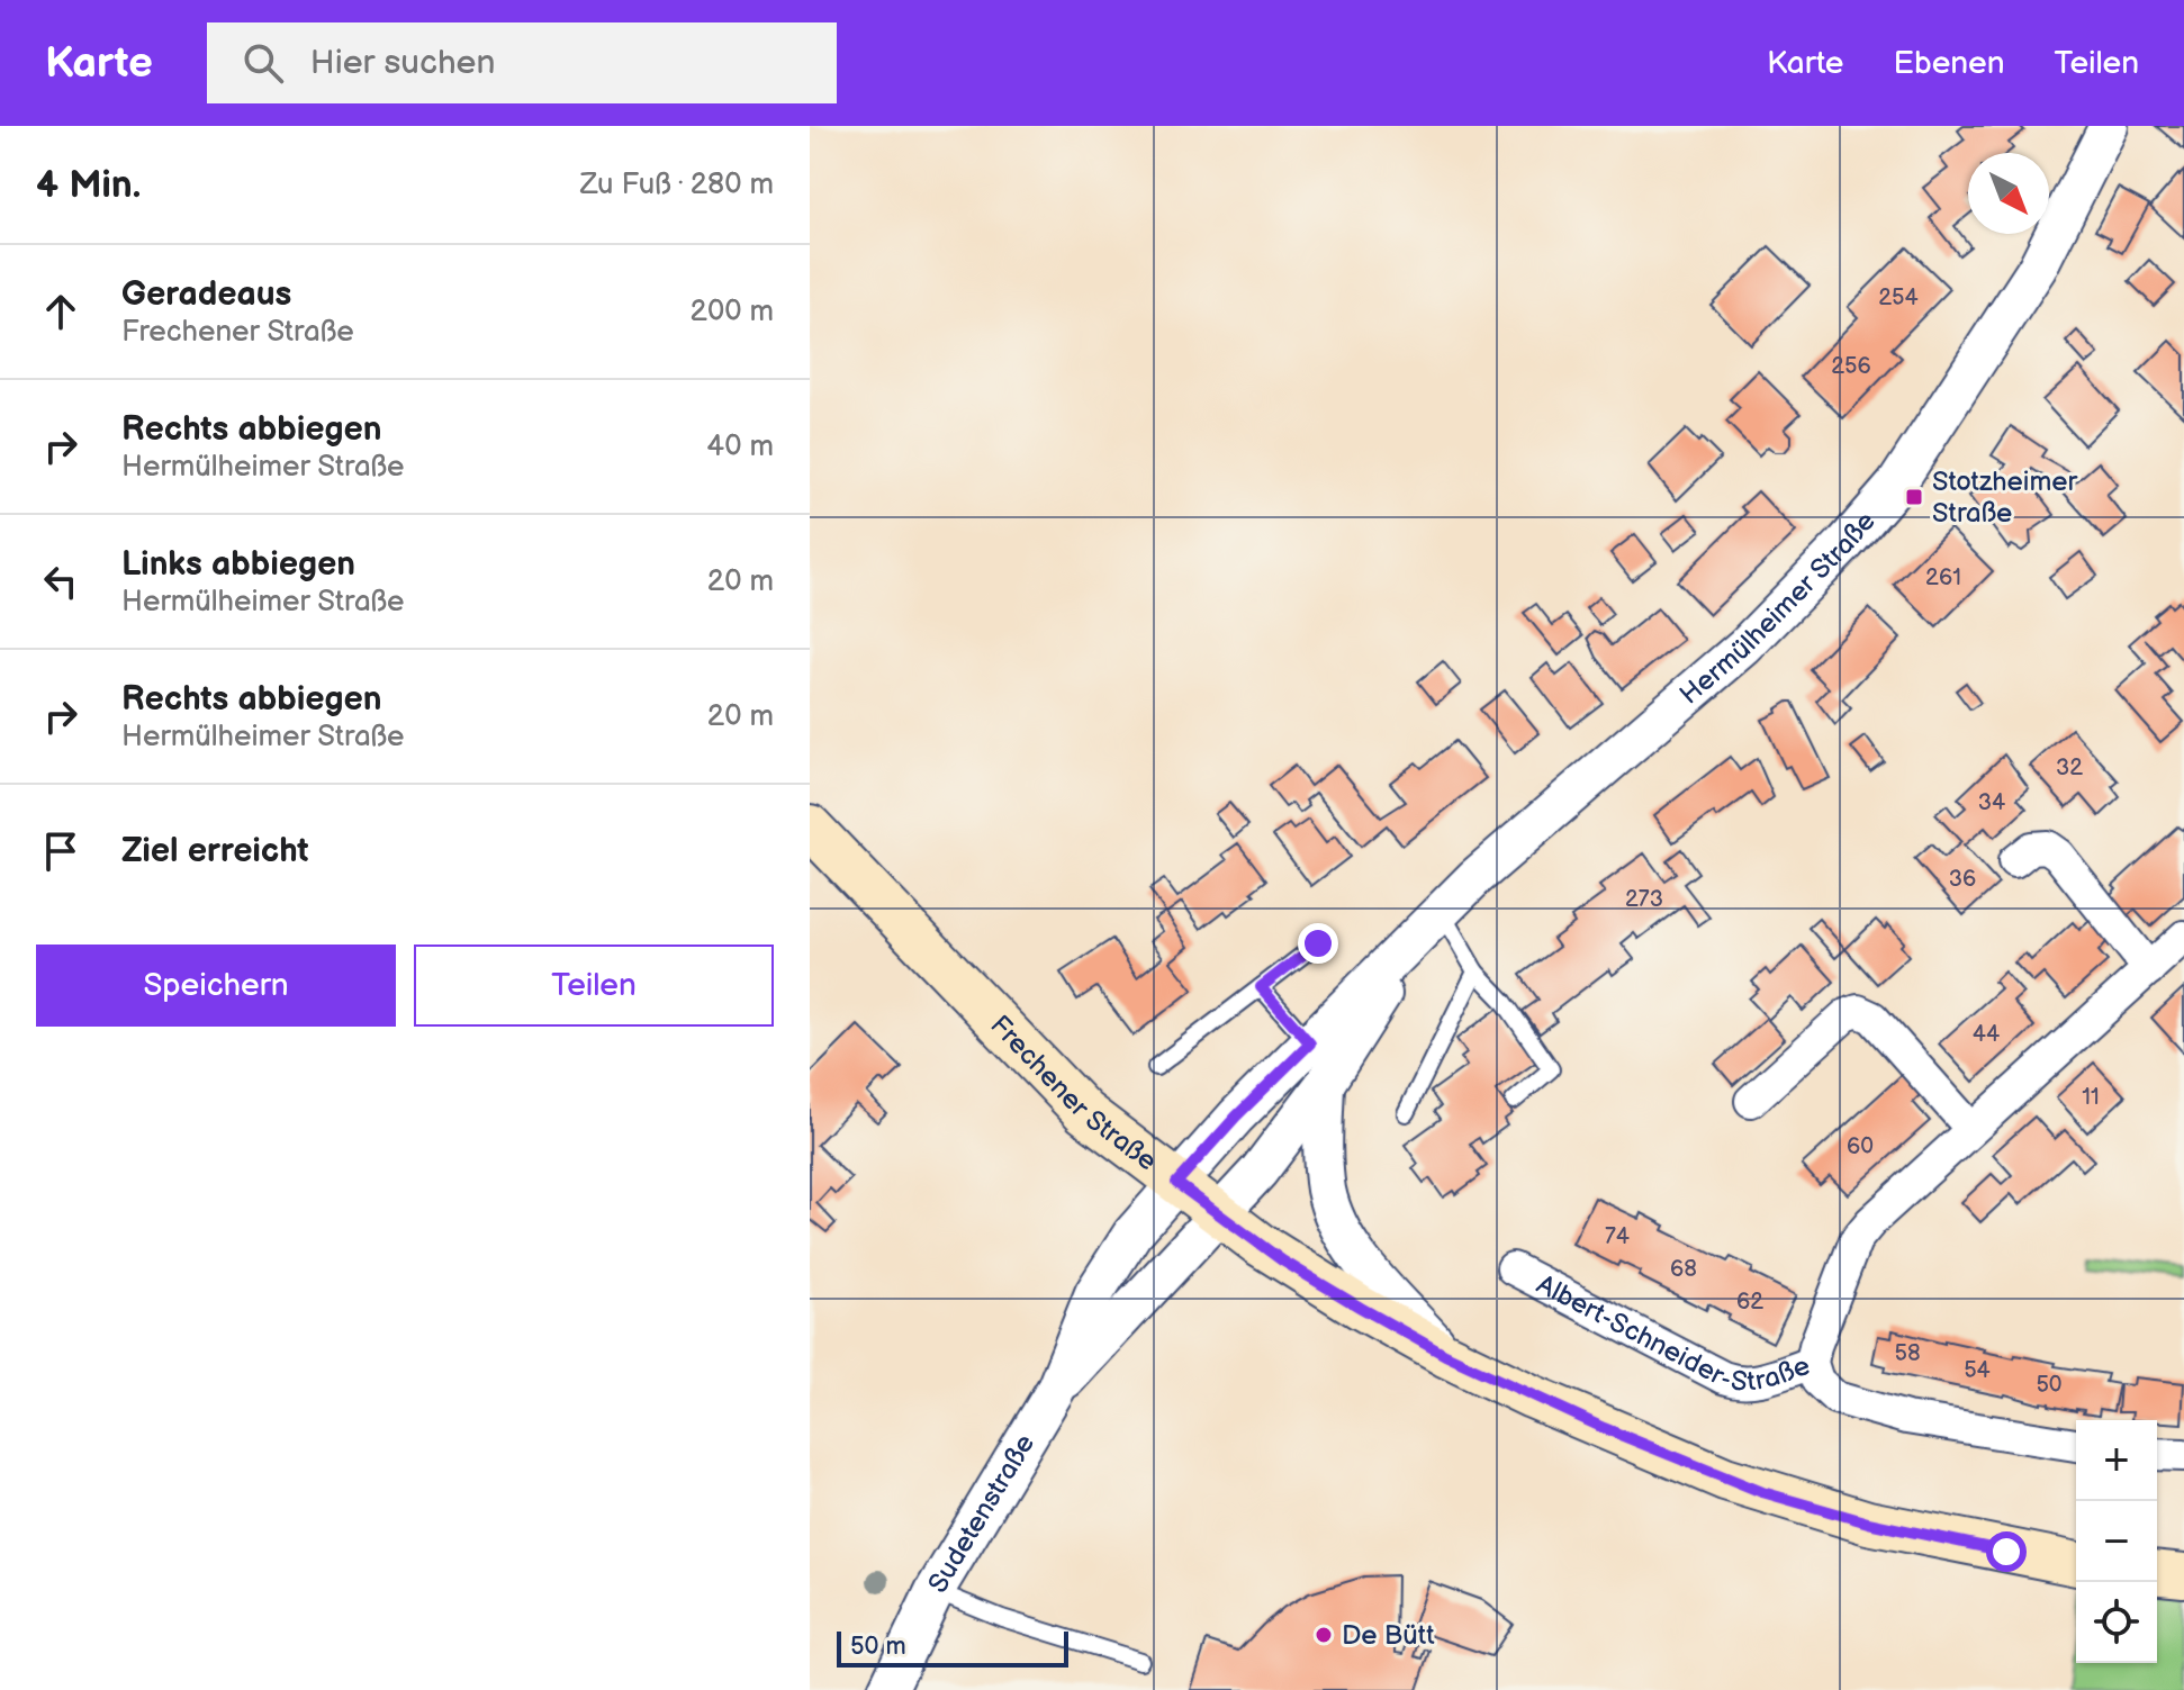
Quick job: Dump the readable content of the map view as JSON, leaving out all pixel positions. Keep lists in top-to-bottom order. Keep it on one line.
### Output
{"streets":{"main road":["Frechener Straße"],"street":["Hermülheimer Straße","Albert-Schneider-Straße","Sudetenstraße"]},"crossings":[["Hermülheimer Straße","Frechener Straße"],["Hermülheimer Straße","Sudetenstraße"],["Frechener Straße","Sudetenstraße"]],"places":{"transit":["Stotzheimer Straße"],"other":["De Bütt"]},"house_numbers":["254","256","261","32","34","36","273","44","11","60","74","68","62","58","54","50"],"scale_bar":"50 m","north":"bottom right","page":{"header":"Karte","search":"Hier suchen","nav":["Karte","Ebenen","Teilen"],"heading":["4 Min.","Zu Fuß · 280 m"],"list":[["Geradeaus","Frechener Straße","200 m"],["Rechts abbiegen","Hermülheimer Straße","40 m"],["Links abbiegen","Hermülheimer Straße","20 m"],["Rechts abbiegen","Hermülheimer Straße","20 m"],"Ziel erreicht"],"buttons":["Speichern","Teilen"],"map_buttons":["+","−"],"scale":"50 m"}}
